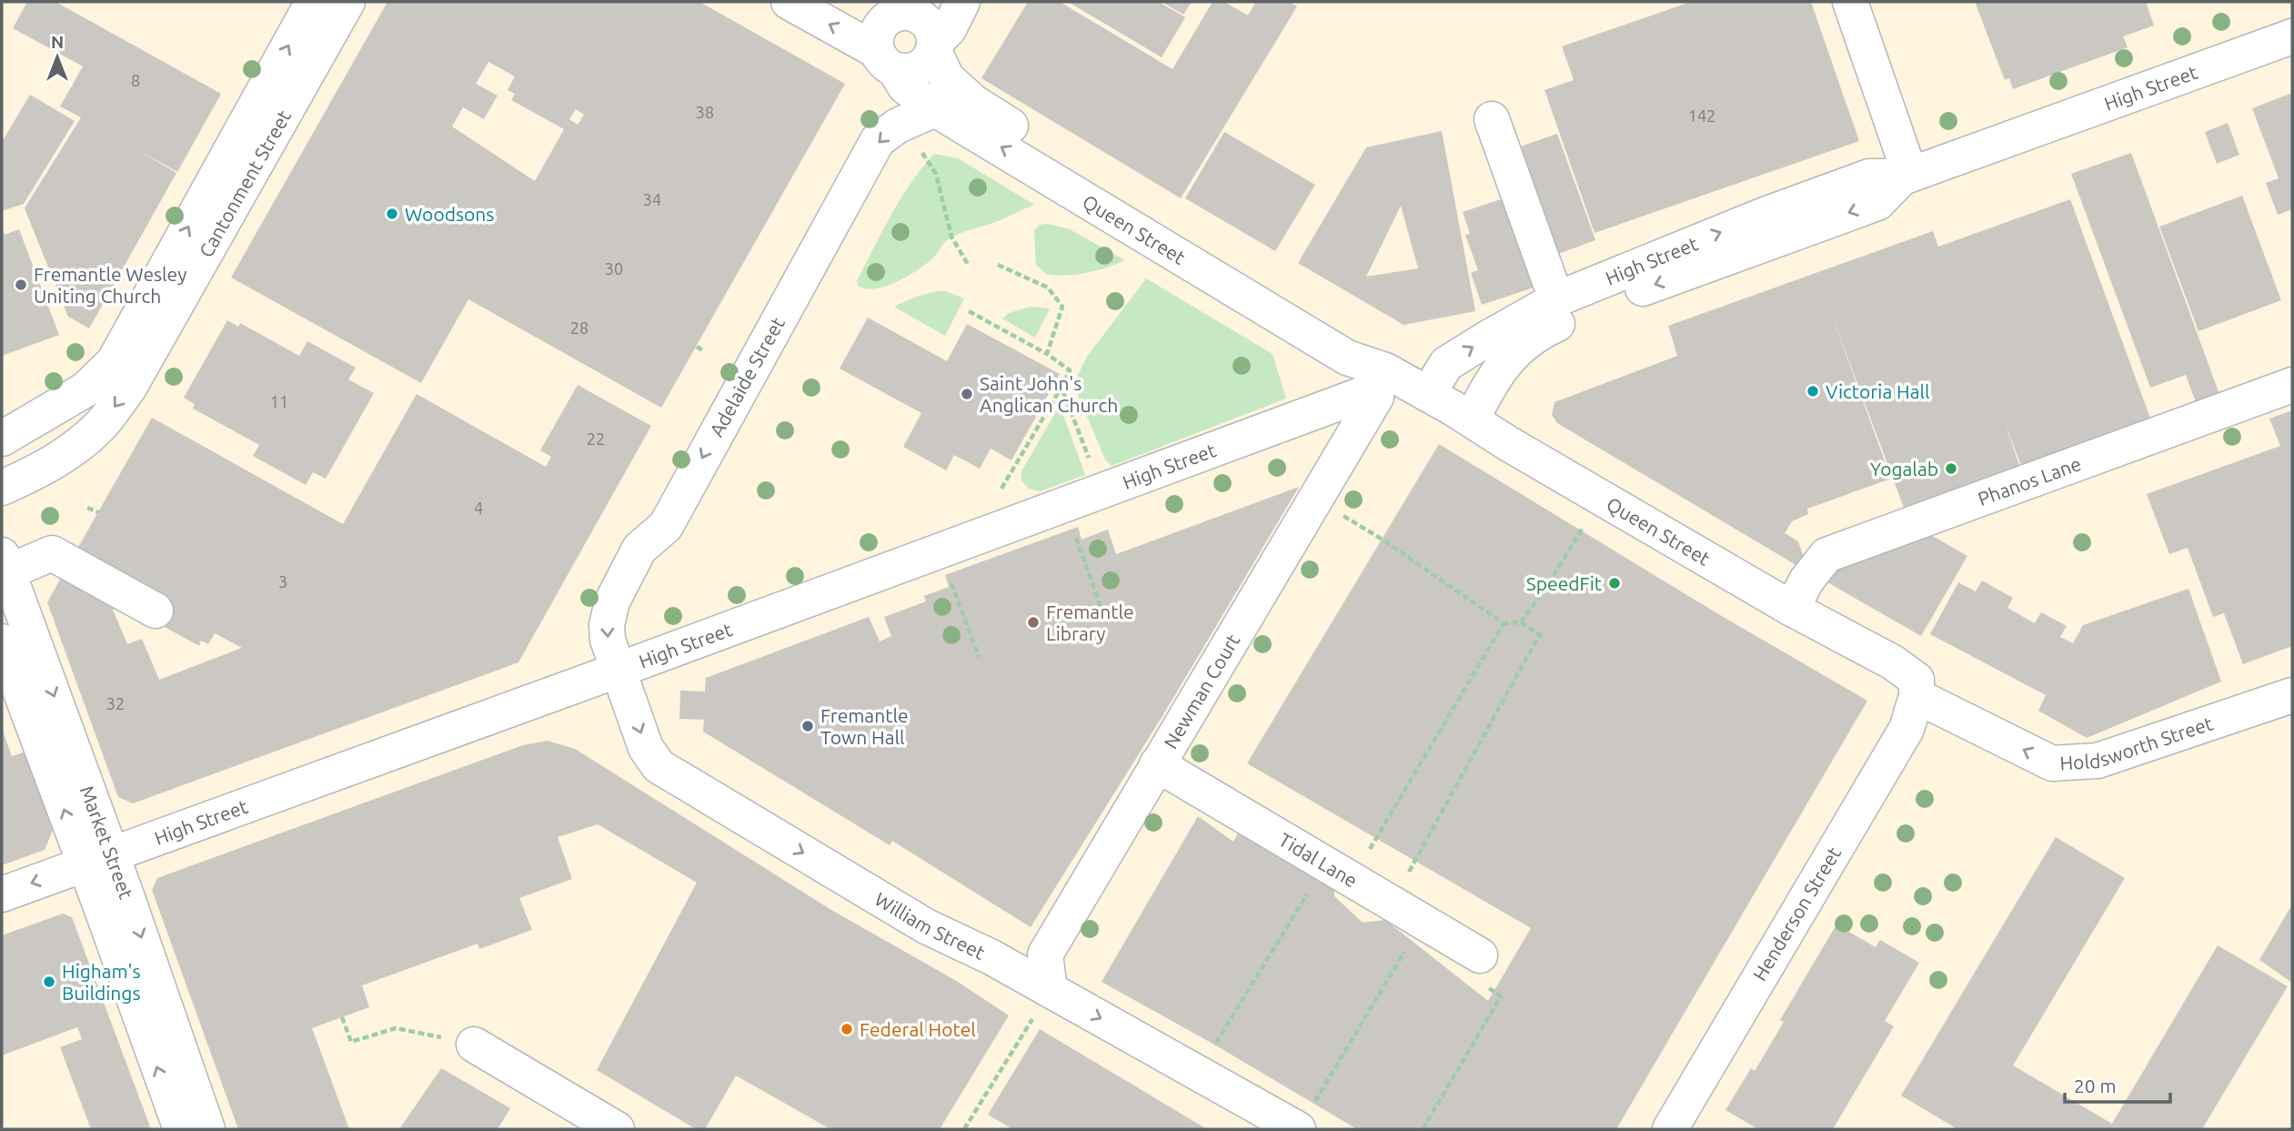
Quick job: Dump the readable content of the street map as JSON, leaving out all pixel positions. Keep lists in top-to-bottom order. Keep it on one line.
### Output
{"streets":{"street":["High Street","Cantonment Street","Queen Street","Adelaide Street","Phanos Lane","Newman Court","Holdsworth Street","Market Street","Tidal Lane","Henderson Street","William Street"]},"crossings":[["High Street","Queen Street"],["High Street","Adelaide Street"],["High Street","Newman Court"],["High Street","Market Street"],["High Street","William Street"],["Queen Street","Adelaide Street"],["Queen Street","Phanos Lane"],["Queen Street","Newman Court"],["Queen Street","Holdsworth Street"],["Queen Street","Henderson Street"],["Adelaide Street","William Street"],["Newman Court","Tidal Lane"],["Newman Court","William Street"],["Holdsworth Street","Henderson Street"]],"one_way":["Adelaide Street","Holdsworth Street","William Street"],"places":["Woodsons","Fremantle Wesley Uniting Church","Victoria Hall","Saint John's Anglican Church","Yogalab","SpeedFit","Fremantle Library","Fremantle Town Hall","Higham's Buildings","Federal Hotel"],"house_numbers":["8","38","142","34","30","28","11","22","4","3","32"],"scale_bar":"20 m","north":"top"}
